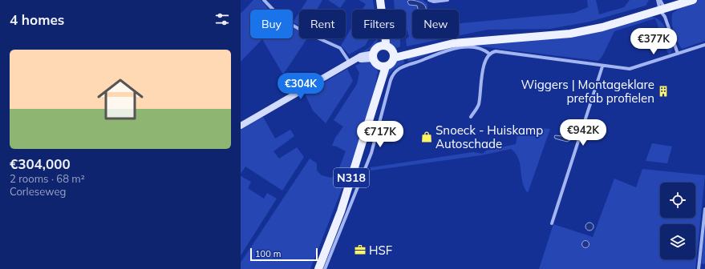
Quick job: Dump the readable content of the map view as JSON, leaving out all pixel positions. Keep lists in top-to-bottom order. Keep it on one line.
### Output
{"streets":{"main road":["N318"]},"places":{"building":["Wiggers | Montageklare prefab profielen"],"shop":["Snoeck - Huiskamp Autoschade"],"office":["HSF"]},"scale_bar":"100 m","page":{"heading":"4 homes","chip":["Buy","Rent","Filters","New"],"price":["€377K","€304K","€942K","€717K"],"list":[{"name":"€304,000","note":"2 rooms · 68 m² · Corleseweg"}],"scale":"100 m"}}
